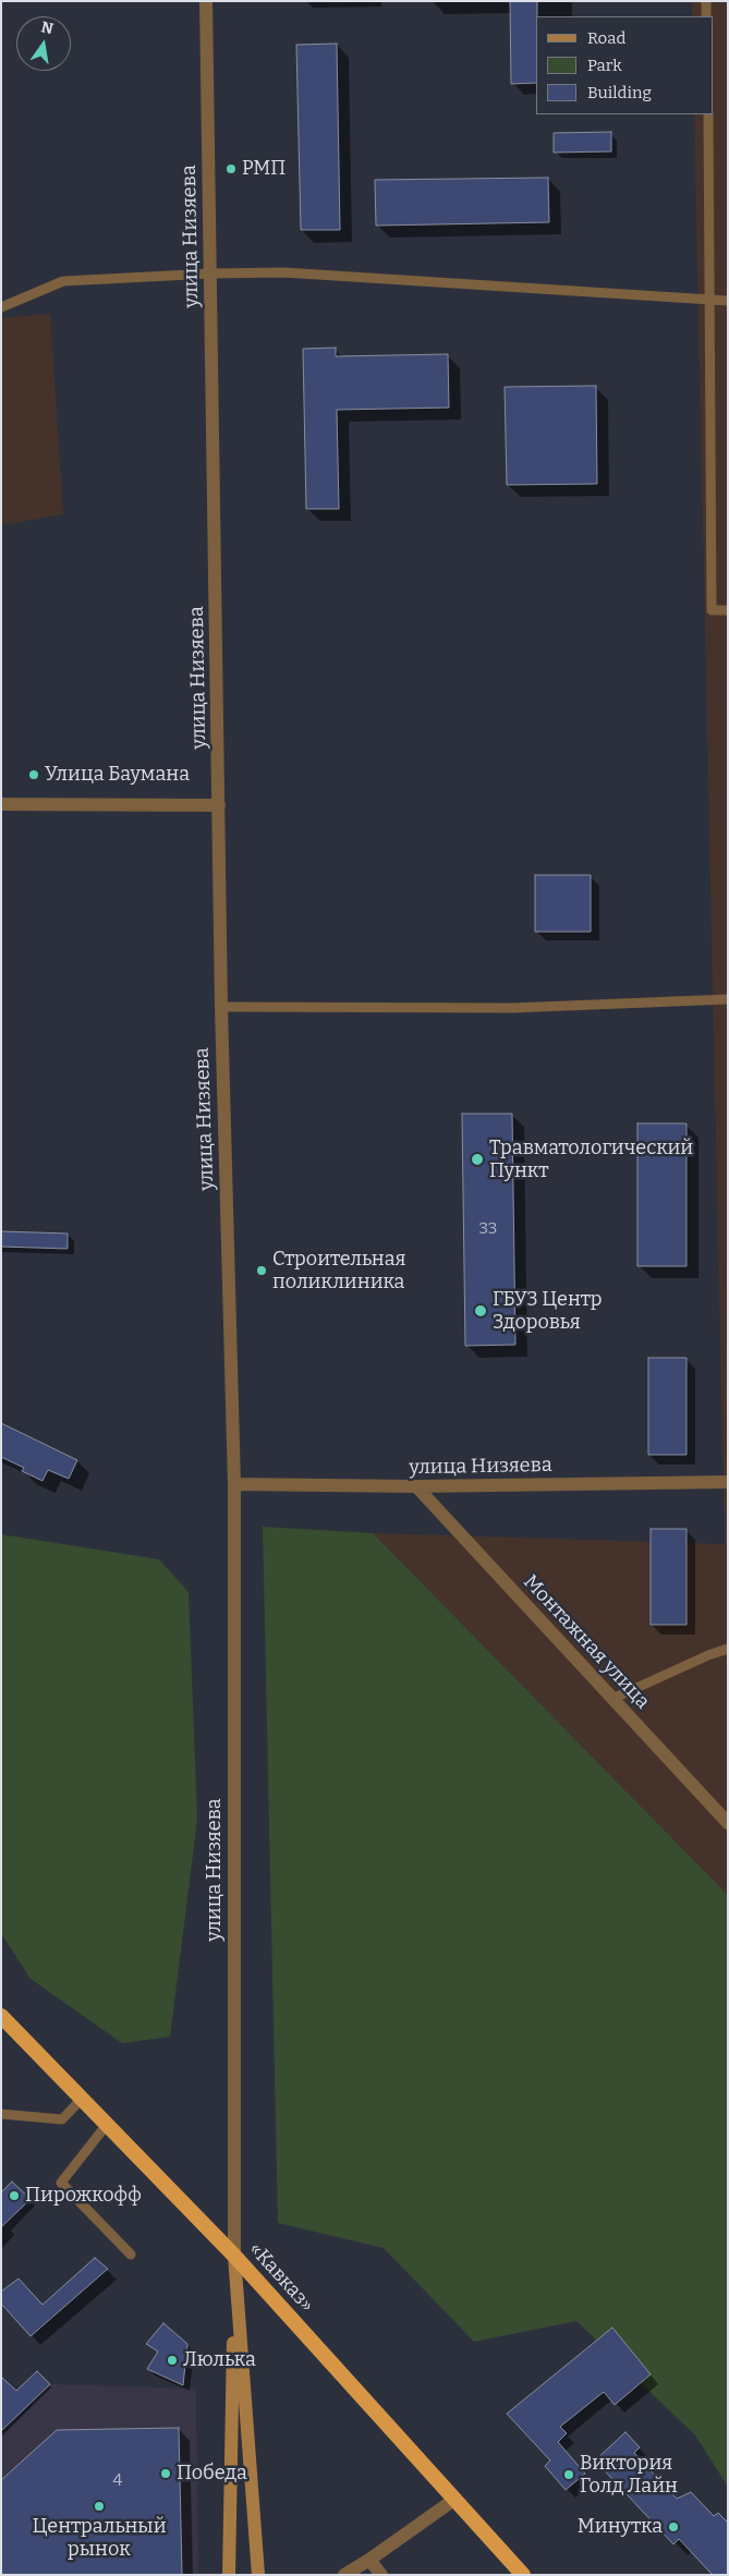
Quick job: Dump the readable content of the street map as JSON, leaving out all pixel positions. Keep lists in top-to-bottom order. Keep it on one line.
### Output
{"streets":{"highway":["«Кавказ»"],"street":["улица Низяева","Монтажная улица"]},"crossings":[["улица Низяева","Монтажная улица"],["улица Низяева","«Кавказ»"]],"places":["РМП","Улица Баумана","Травматологический Пункт","Строительная поликлиника","ГБУЗ Центр Здоровья","Пирожкофф","Люлька","Победа","Виктория Голд Лайн","Центральный рынок","Минутка"],"house_numbers":["33","4"],"legend":["Road","Park","Building"],"north":"top"}
